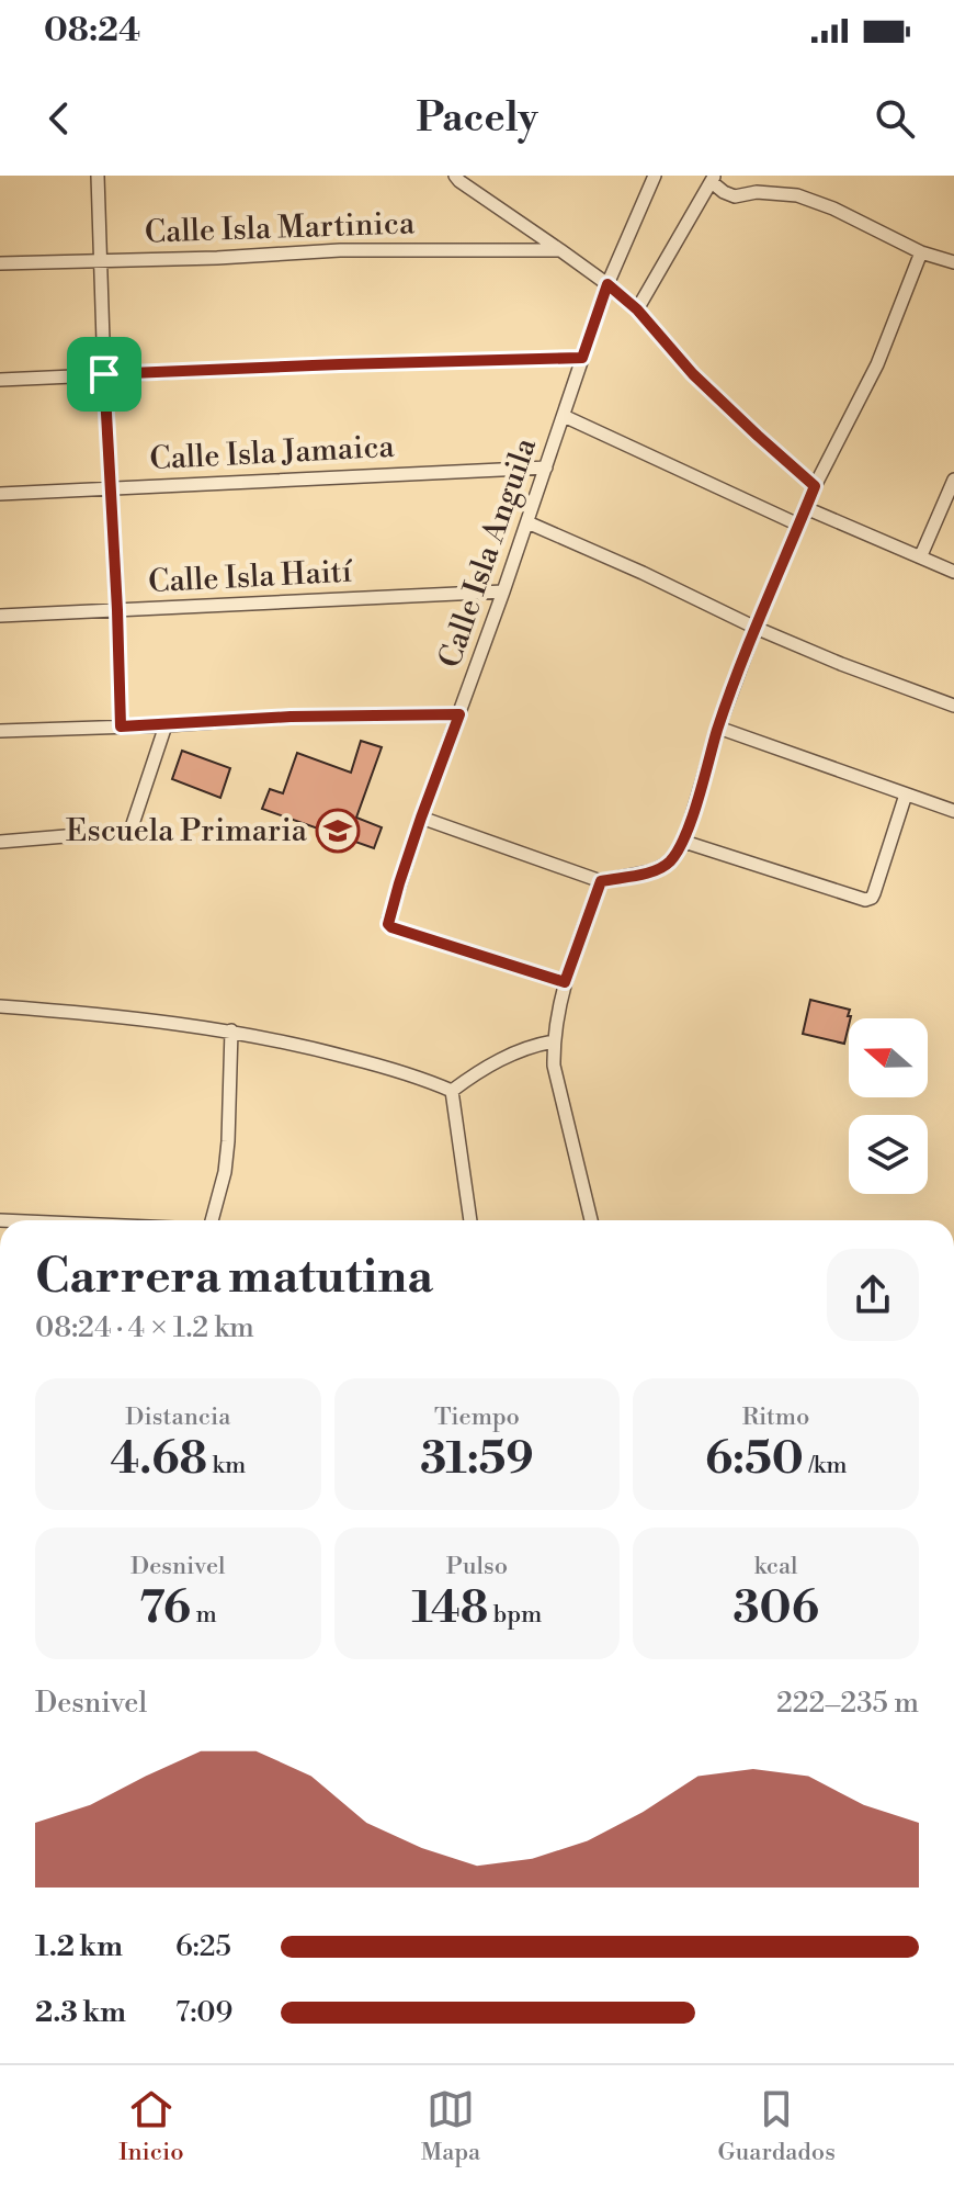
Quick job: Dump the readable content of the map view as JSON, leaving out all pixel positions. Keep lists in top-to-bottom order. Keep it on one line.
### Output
{"streets":{"street":["Calle Isla Martinica","Calle Isla Jamaica","Calle Isla Anguila","Calle Isla Haití"]},"crossings":[["Calle Isla Jamaica","Calle Isla Anguila"],["Calle Isla Anguila","Calle Isla Haití"]],"places":{"school or university":["Escuela Primaria"]},"north":"left","page":{"status":"08:24","header":"Pacely","heading":["Carrera matutina","08:24 · 4 × 1.2 km"],"stats":[["Distancia","4.68 km"],["Tiempo","31:59"],["Ritmo","6:50 /km"],["Desnivel","76 m"],["Pulso","148 bpm"],["kcal","306"]],"chart":["Desnivel","222–235 m"],"list":[{"name":"1.2 km","note":"6:25"},{"name":"2.3 km","note":"7:09"}],"tabs":["Inicio","Mapa","Guardados"]}}
